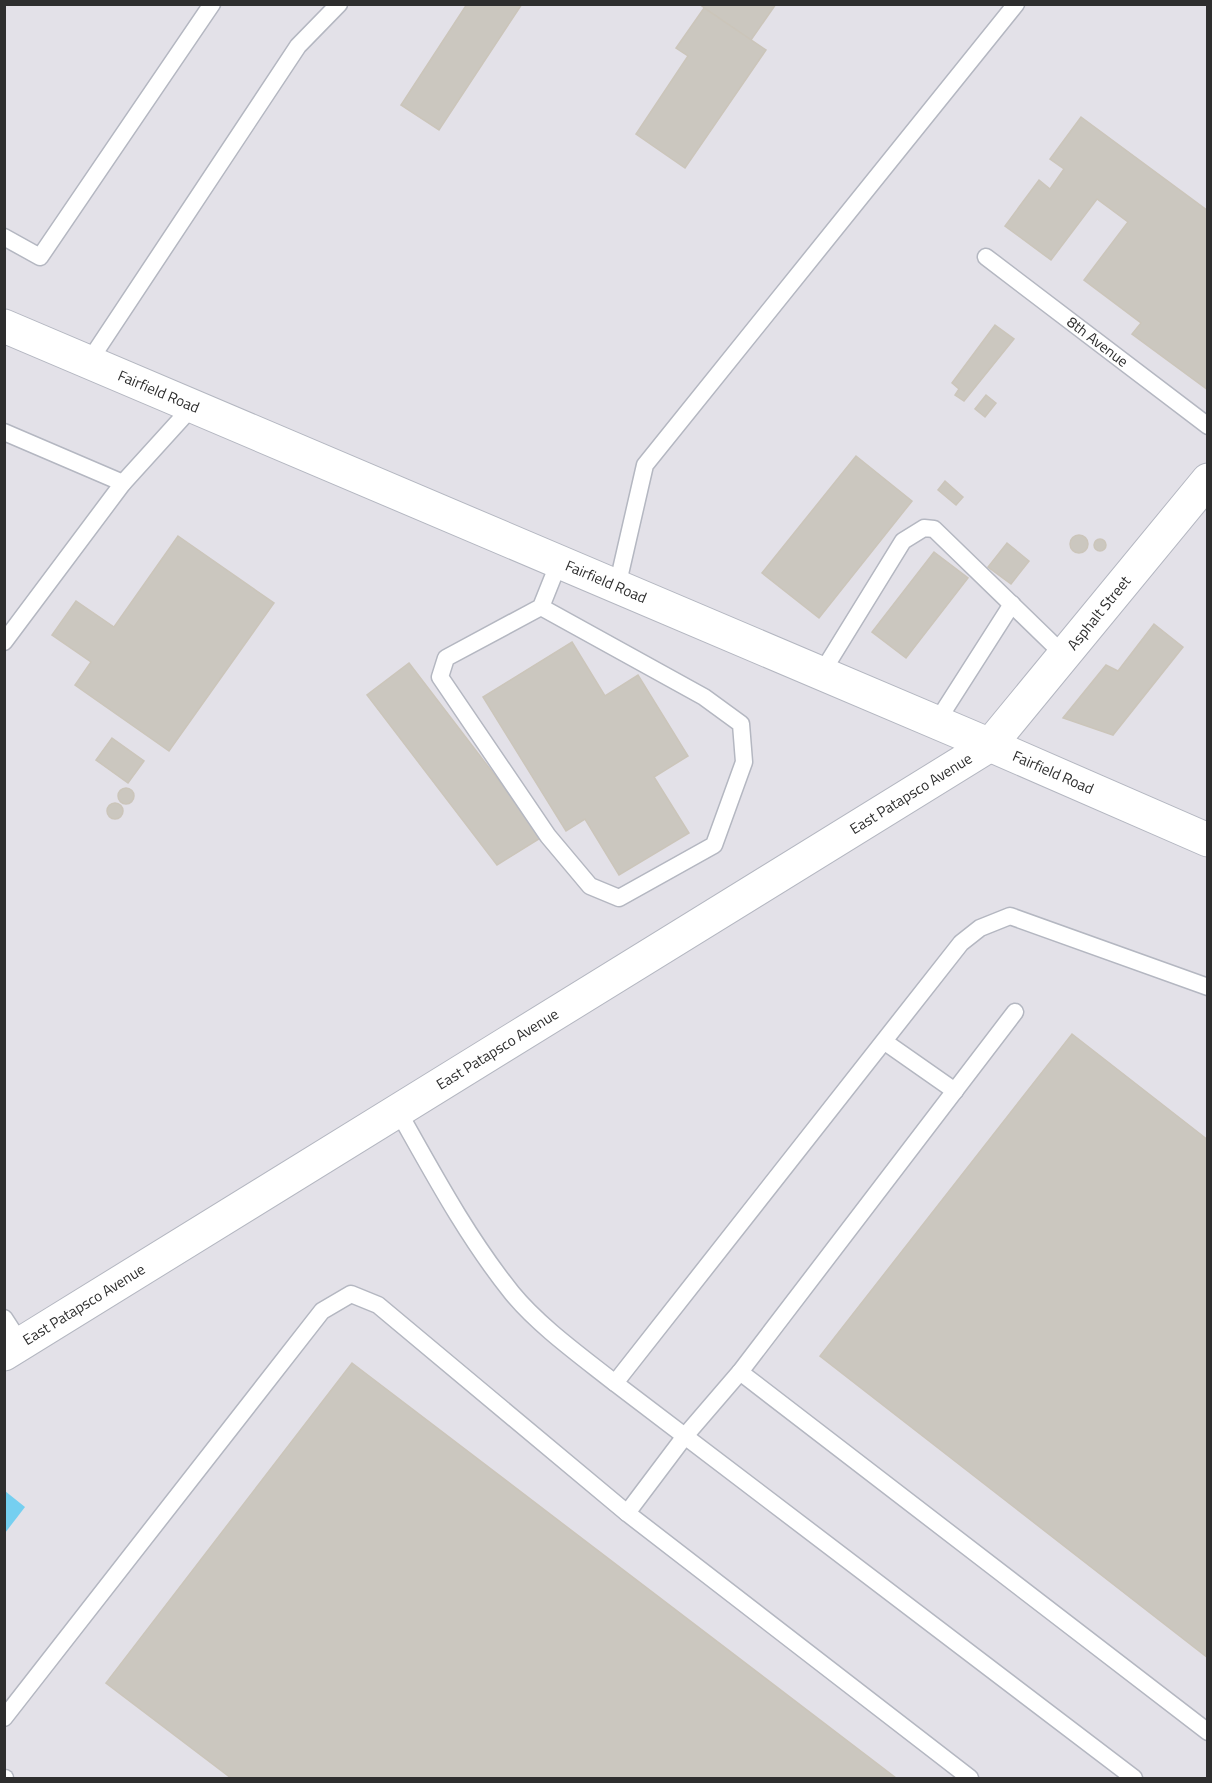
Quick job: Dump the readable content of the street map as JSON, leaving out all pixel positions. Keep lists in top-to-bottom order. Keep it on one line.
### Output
{"streets":{"street":["Fairfield Road","Asphalt Street","East Patapsco Avenue"],"lane":["8th Avenue"]},"crossings":[["Fairfield Road","Asphalt Street"],["Fairfield Road","East Patapsco Avenue"],["Asphalt Street","East Patapsco Avenue"]]}
